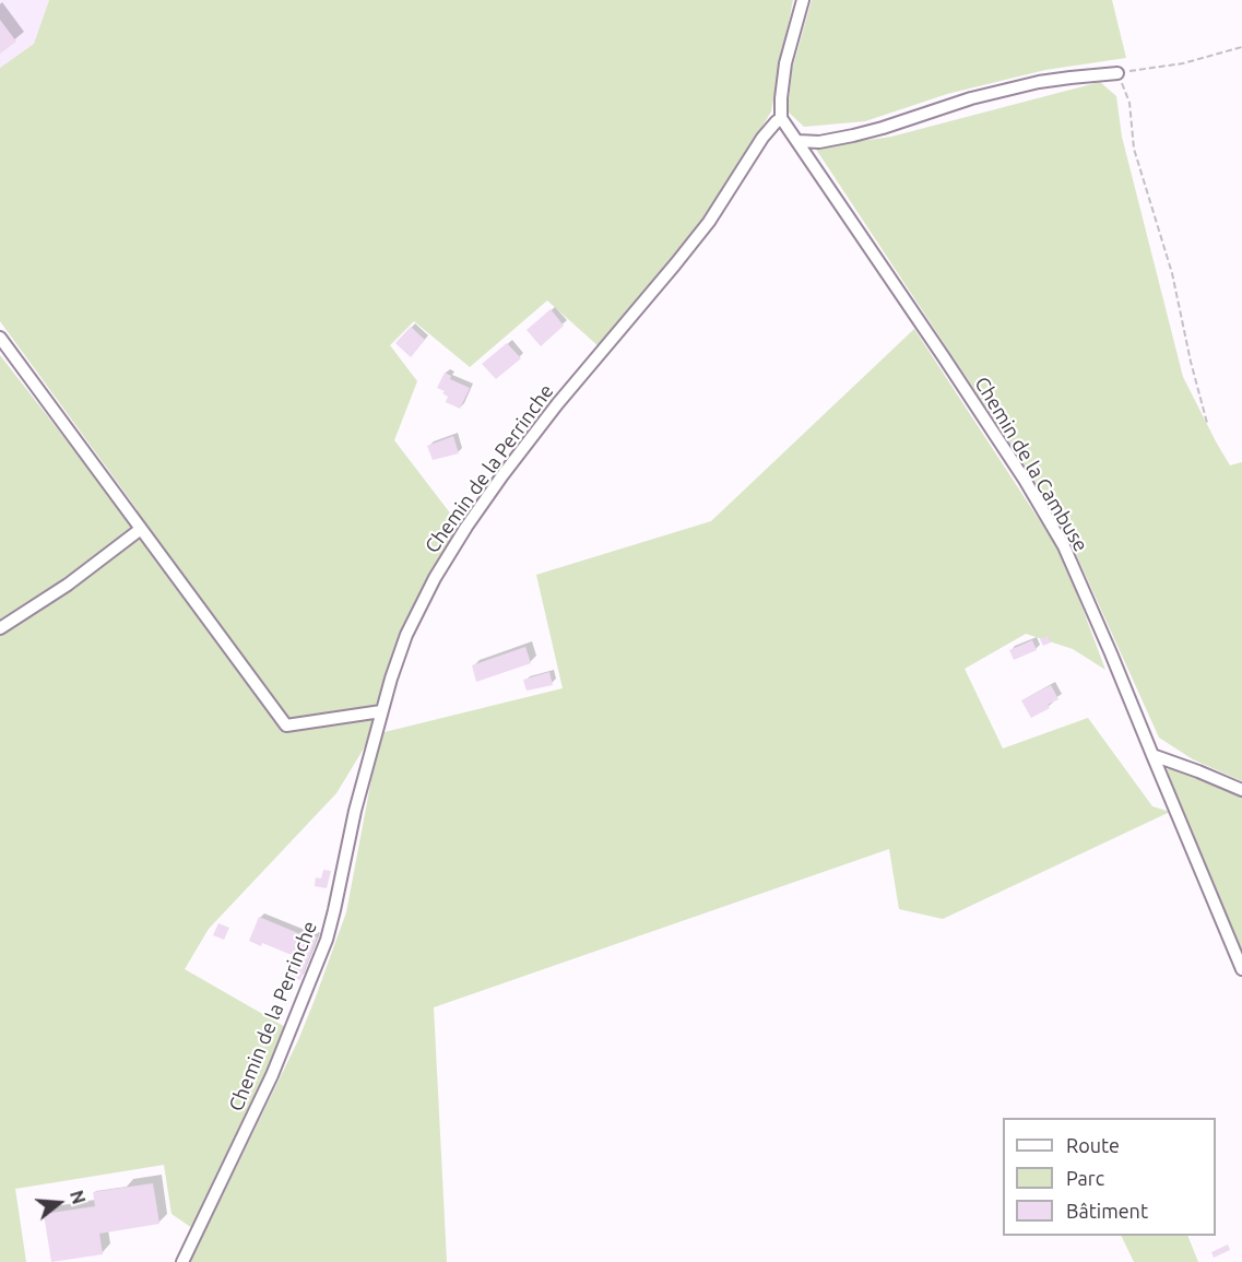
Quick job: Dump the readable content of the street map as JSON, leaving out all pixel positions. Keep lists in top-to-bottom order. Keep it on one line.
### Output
{"streets":{"street":["Chemin de la Cambuse","Chemin de la Perrinche"]},"crossings":[["Chemin de la Cambuse","Chemin de la Perrinche"]],"legend":["Route","Parc","Bâtiment"],"north":"right"}
